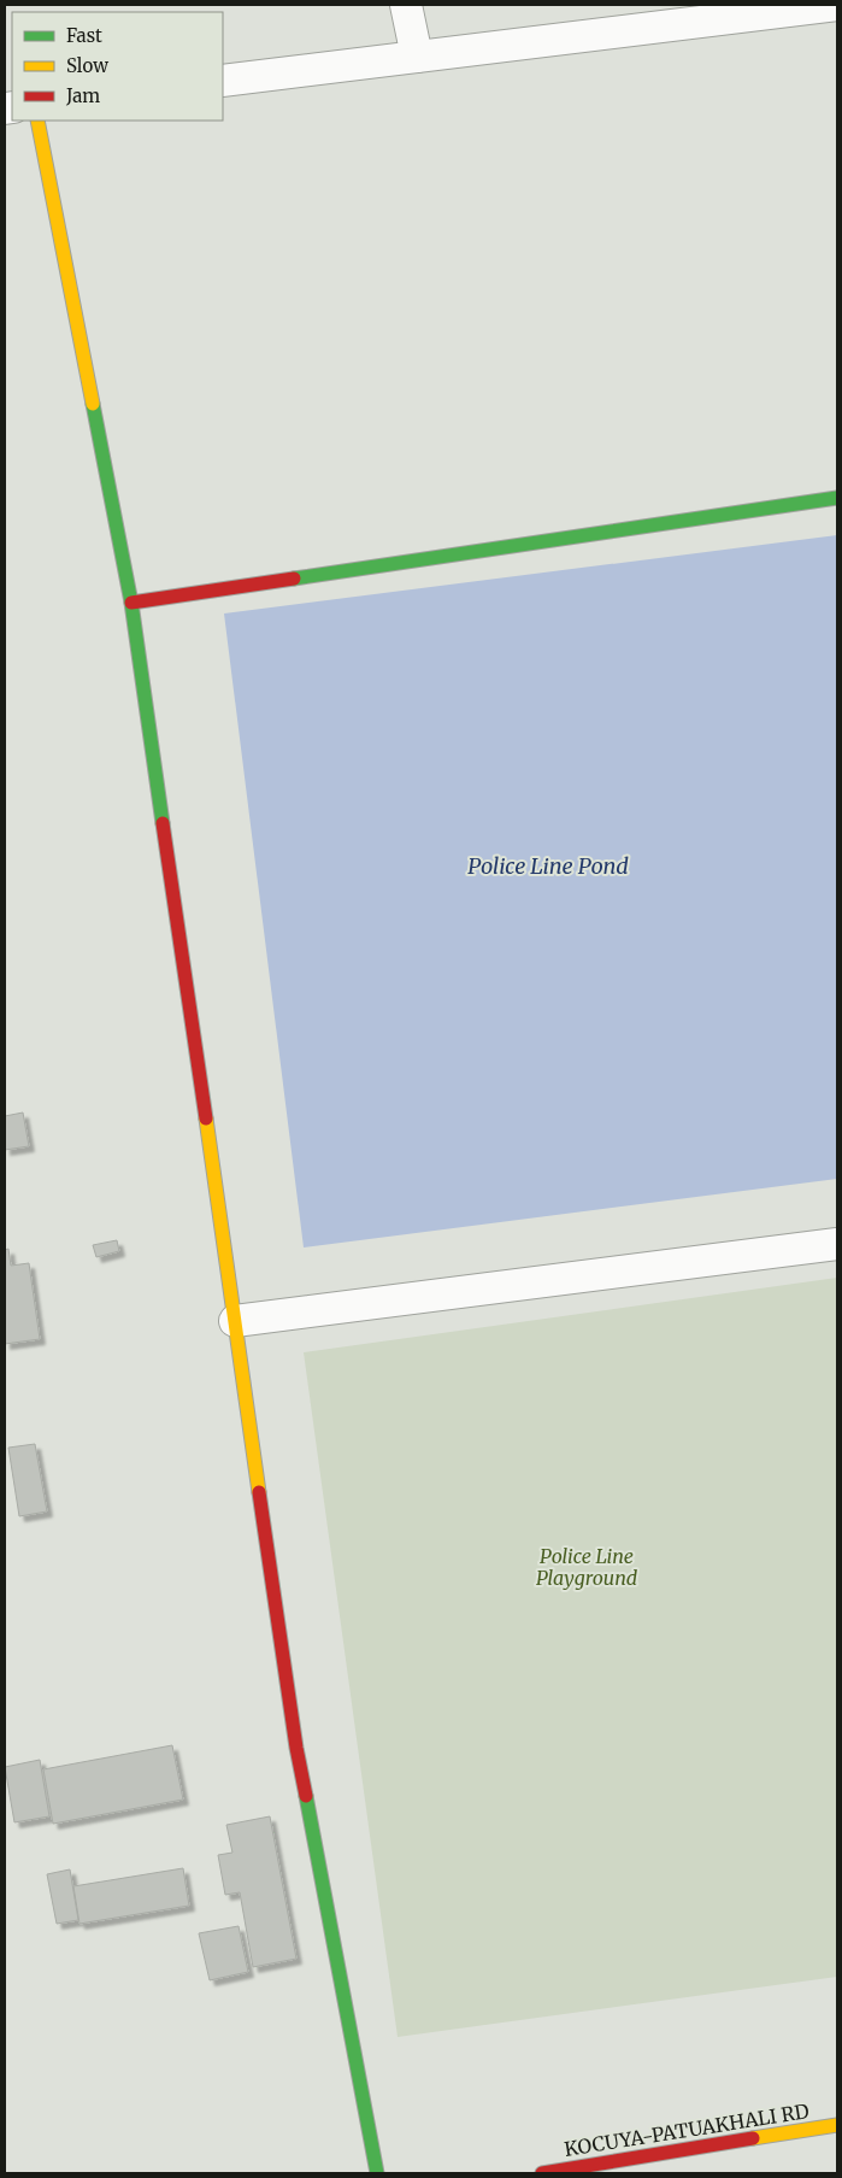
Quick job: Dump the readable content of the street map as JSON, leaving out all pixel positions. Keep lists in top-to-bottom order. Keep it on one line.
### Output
{"streets":{"street":["KOCUYA-PATUAKHALI RD"]},"water":["Police Line Pond"],"parks":["Police Line Playground"],"legend":["Fast","Slow","Jam"]}
